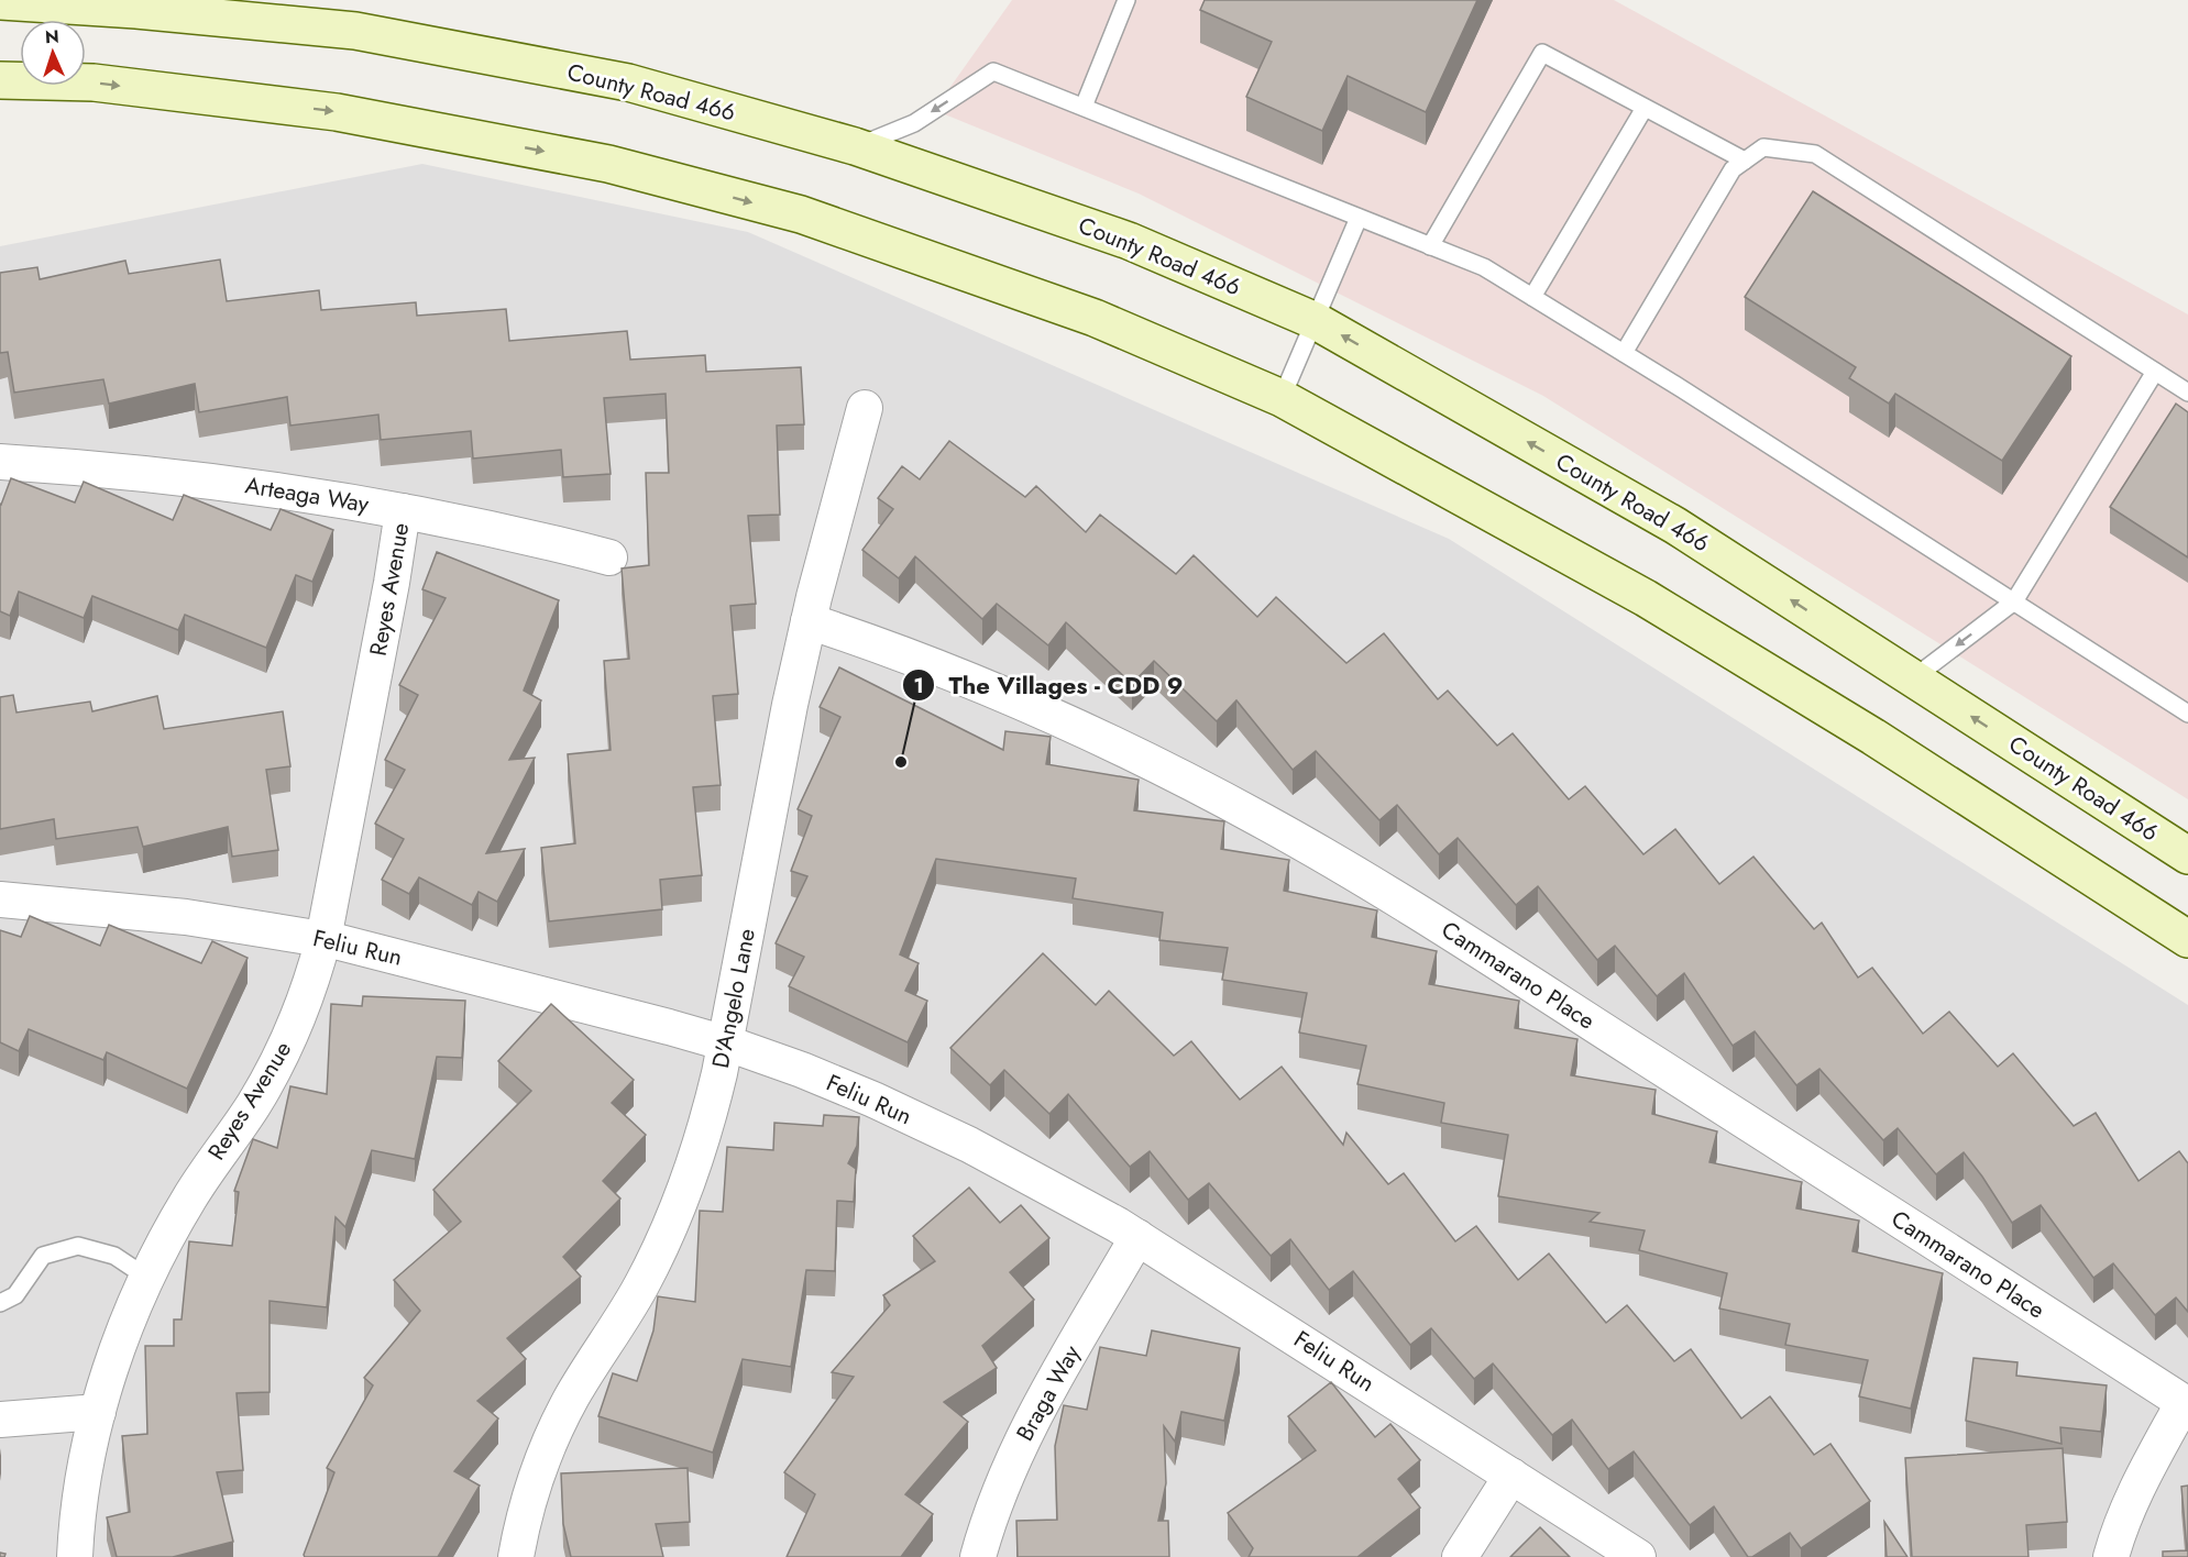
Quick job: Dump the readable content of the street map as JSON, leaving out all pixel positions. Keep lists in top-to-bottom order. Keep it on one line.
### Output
{"streets":{"main road":["County Road 466"],"street":["Arteaga Way","Reyes Avenue","Feliu Run","Cammarano Place","D'Angelo Lane","Braga Way"]},"crossings":[["Arteaga Way","Reyes Avenue"],["Reyes Avenue","Feliu Run"],["Feliu Run","D'Angelo Lane"],["Feliu Run","Braga Way"],["Cammarano Place","D'Angelo Lane"]],"places":["The Villages - CDD 9"],"north":"top"}
